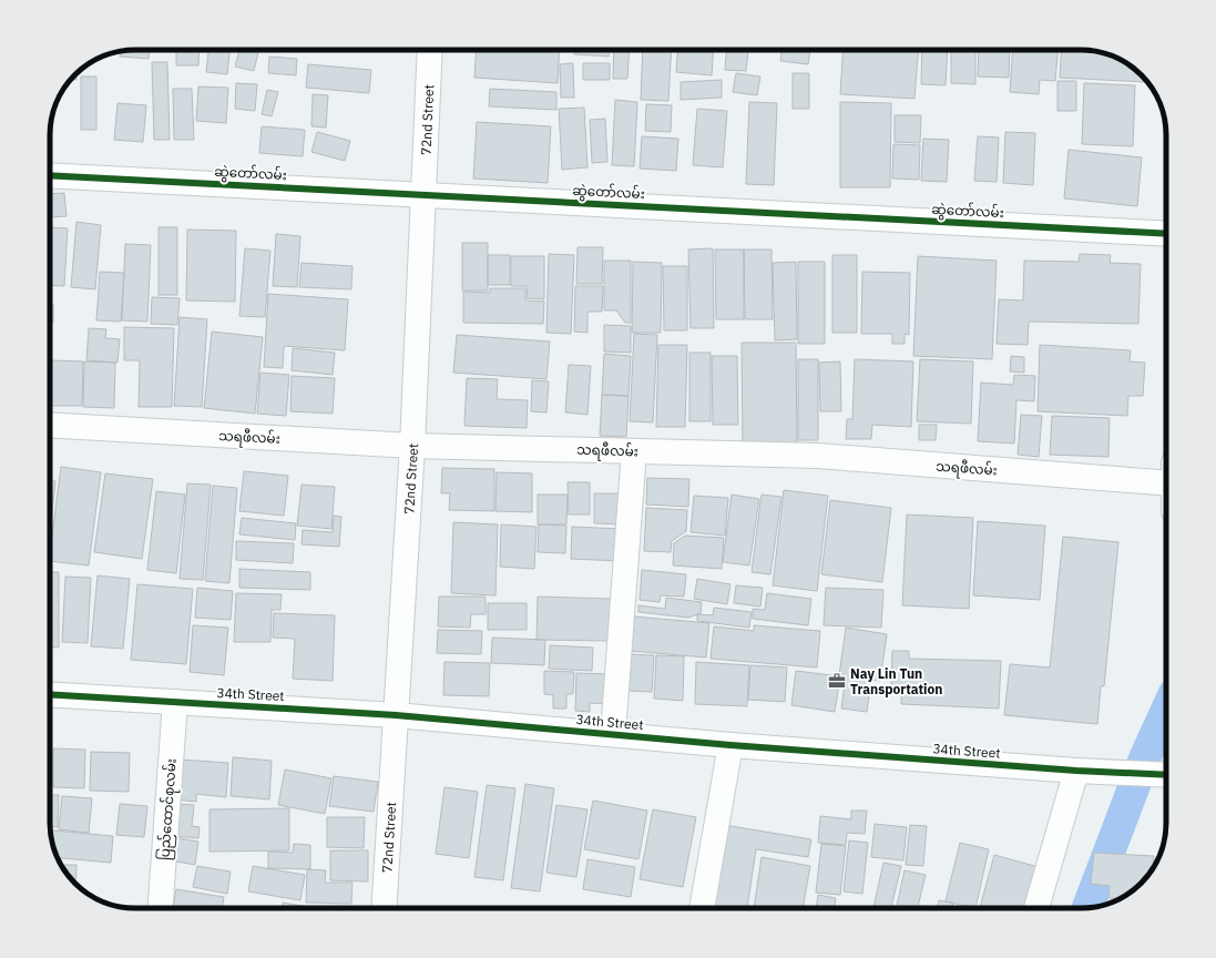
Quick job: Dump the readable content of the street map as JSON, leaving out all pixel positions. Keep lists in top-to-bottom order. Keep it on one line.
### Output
{"streets":{"street":["72nd Street","ဆွဲတော်လမ်း","သရဖီလမ်း","34th Street","ပြည်ထောင်စုလမ်း"]},"crossings":[["72nd Street","ဆွဲတော်လမ်း"],["72nd Street","သရဖီလမ်း"],["72nd Street","34th Street"],["34th Street","ပြည်ထောင်စုလမ်း"]],"places":{"office":["Nay Lin Tun Transportation"]}}
